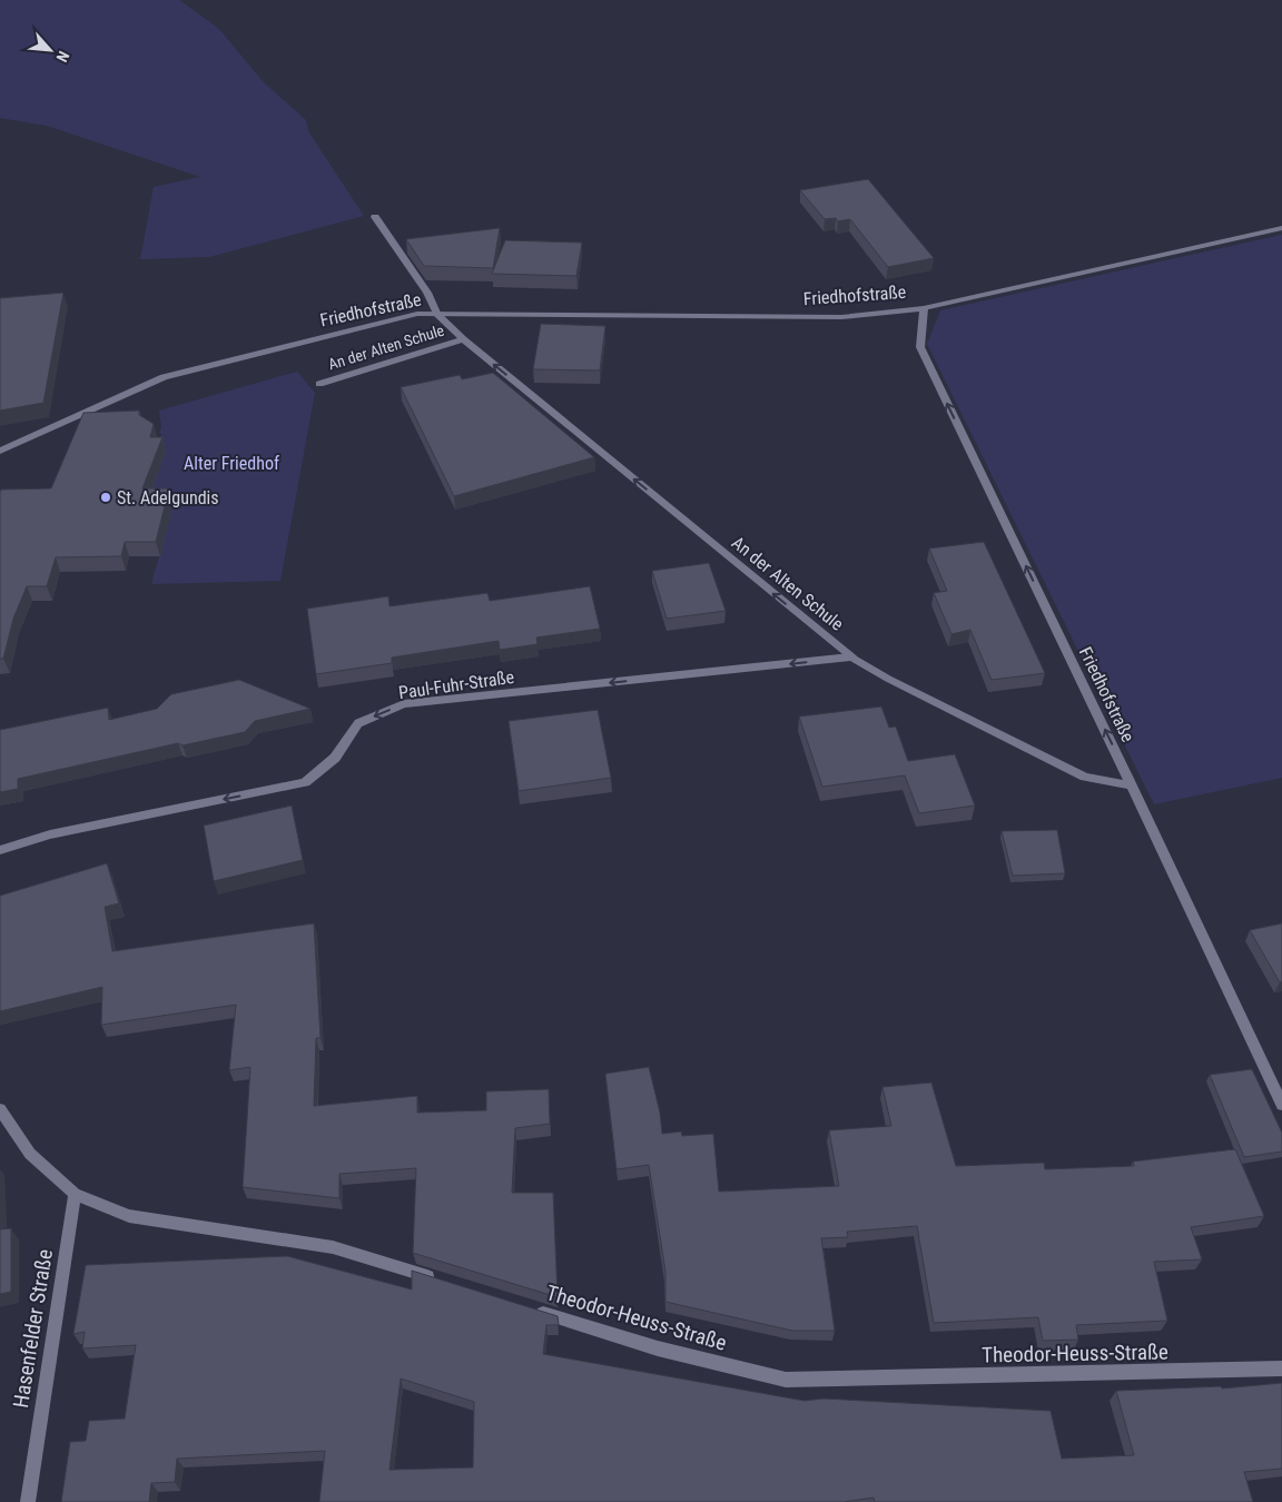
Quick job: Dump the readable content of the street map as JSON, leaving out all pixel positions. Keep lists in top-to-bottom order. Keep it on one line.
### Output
{"streets":{"street":["Friedhofstraße","An der Alten Schule","Paul-Fuhr-Straße","Theodor-Heuss-Straße","Hasenfelder Straße"]},"crossings":[["Friedhofstraße","An der Alten Schule"],["An der Alten Schule","Paul-Fuhr-Straße"]],"one_way":["An der Alten Schule","Paul-Fuhr-Straße"],"parks":["Alter Friedhof"],"places":["St. Adelgundis"],"north":"bottom right"}
